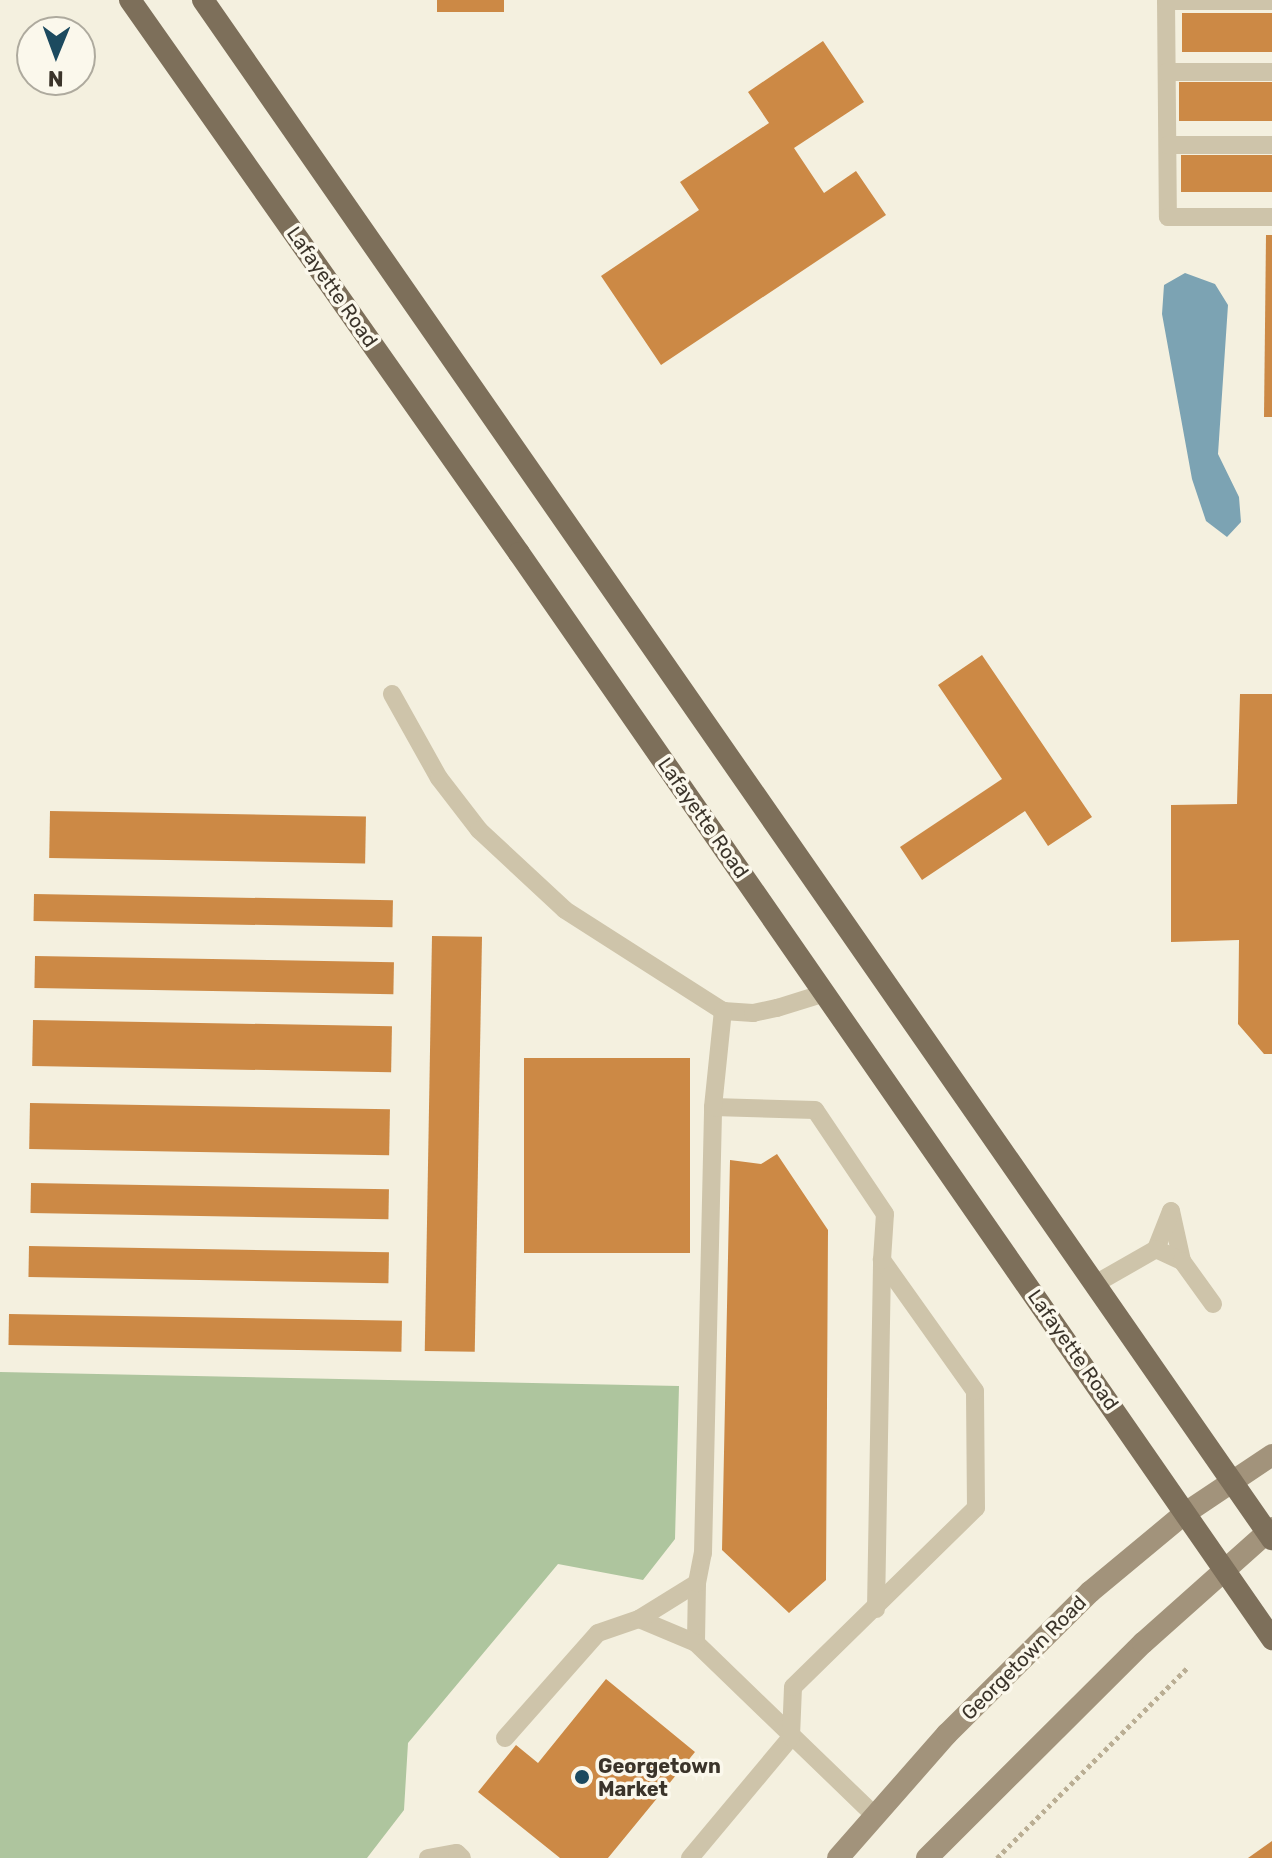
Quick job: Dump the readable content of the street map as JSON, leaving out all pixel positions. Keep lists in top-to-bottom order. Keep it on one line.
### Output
{"streets":{"main road":["Lafayette Road","Georgetown Road"]},"crossings":[["Lafayette Road","Georgetown Road"]],"places":["Georgetown Market"],"north":"bottom"}
